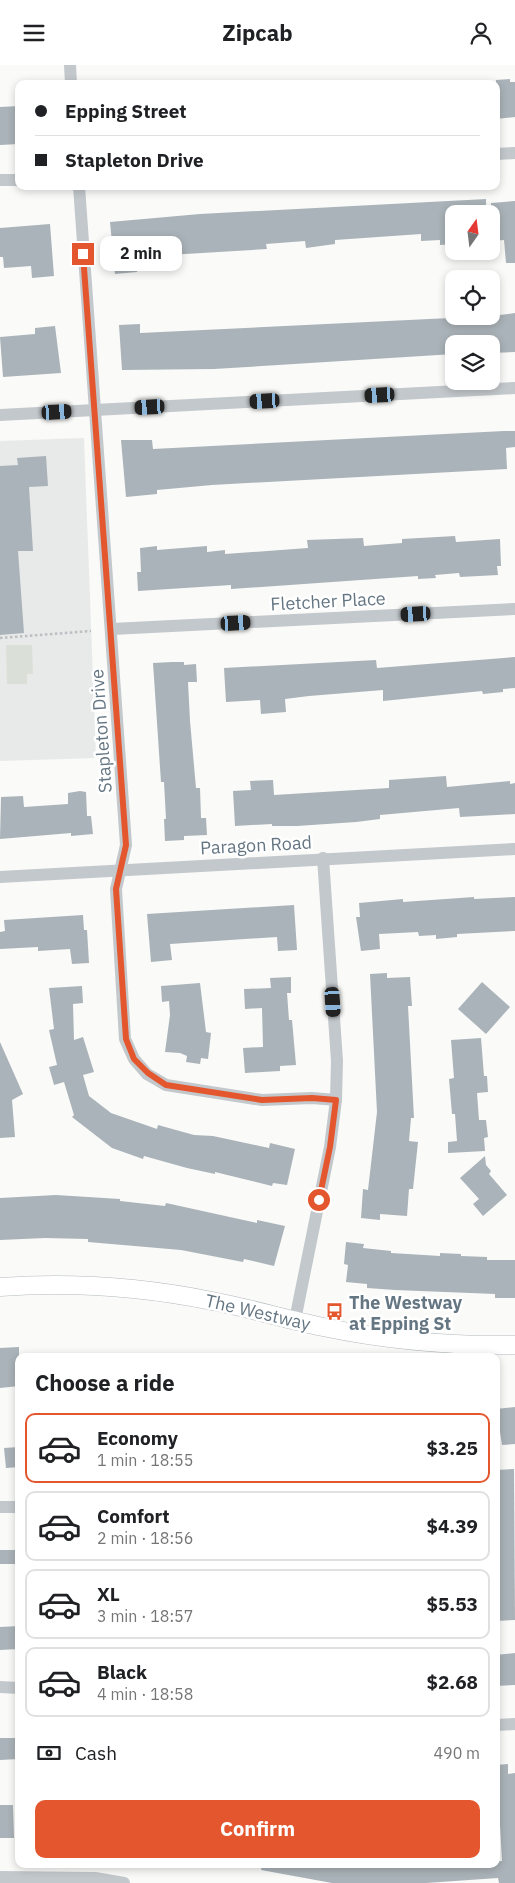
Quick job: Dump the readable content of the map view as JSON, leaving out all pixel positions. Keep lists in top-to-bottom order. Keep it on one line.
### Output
{"streets":{"main road":["The Westway"],"street":["Fletcher Place","Stapleton Drive","Paragon Road"]},"crossings":[["Fletcher Place","Stapleton Drive"],["Stapleton Drive","Paragon Road"]],"places":{"bus stop":["The Westway at Epping St"]},"north":"top","page":{"header":"Zipcab","banner":["Epping Street","Stapleton Drive"],"bubble":"2 min","heading":"Choose a ride","list":[{"name":"Economy","note":"1 min · 18:55","value":"$3.25"},{"name":"Comfort","note":"2 min · 18:56","value":"$4.39"},{"name":"XL","note":"3 min · 18:57","value":"$5.53"},{"name":"Black","note":"4 min · 18:58","value":"$2.68"}],"pay":["Cash","490 m"],"buttons":"Confirm"}}
